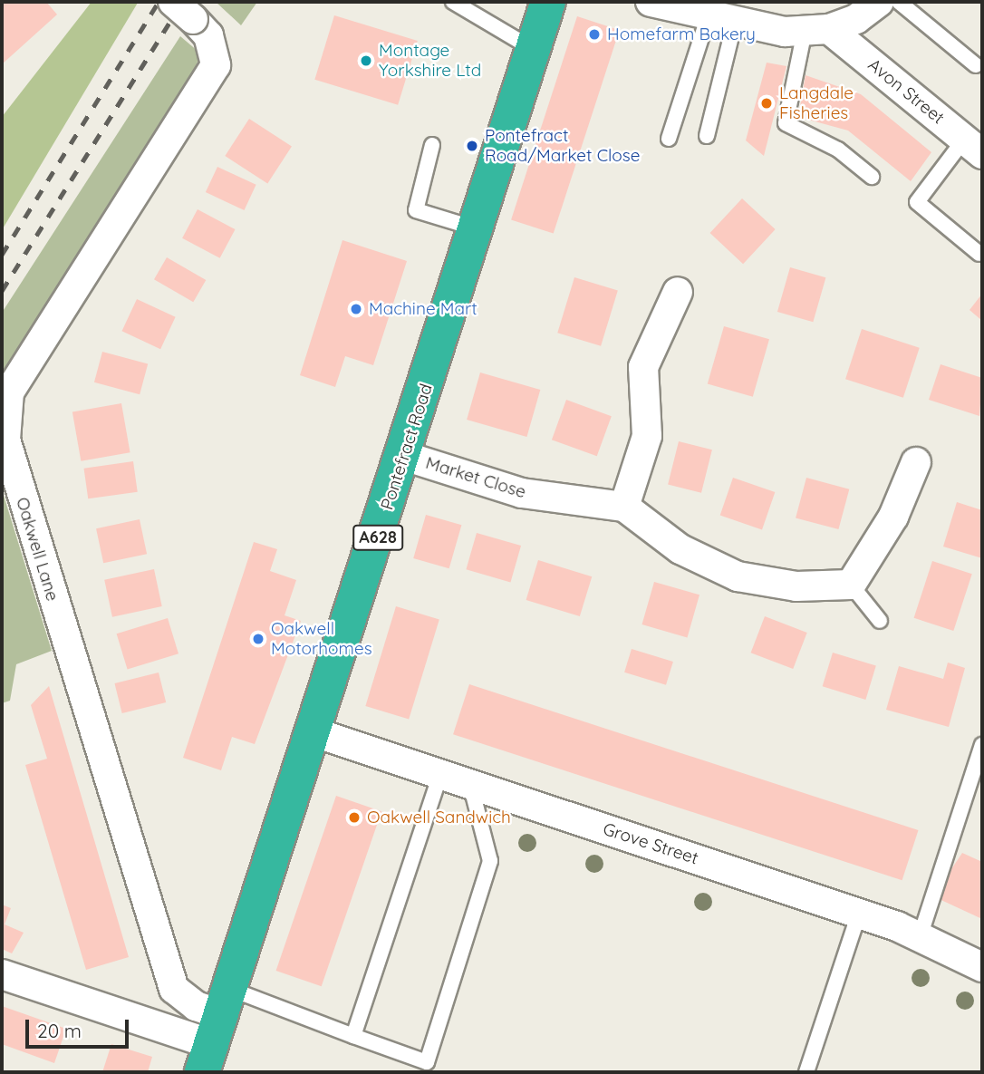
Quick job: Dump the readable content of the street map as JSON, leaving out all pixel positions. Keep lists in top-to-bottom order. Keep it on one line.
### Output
{"streets":{"highway":["Pontefract Road","A628"],"street":["Avon Street","Market Close","Oakwell Lane","Grove Street"]},"crossings":[["Pontefract Road","Market Close"],["Pontefract Road","Oakwell Lane"],["Pontefract Road","Grove Street"]],"places":["Homefarm Bakery","Montage Yorkshire Ltd","Langdale Fisheries","Pontefract Road/Market Close","Machine Mart","Oakwell Motorhomes","Oakwell Sandwich"],"scale_bar":"20 m"}
